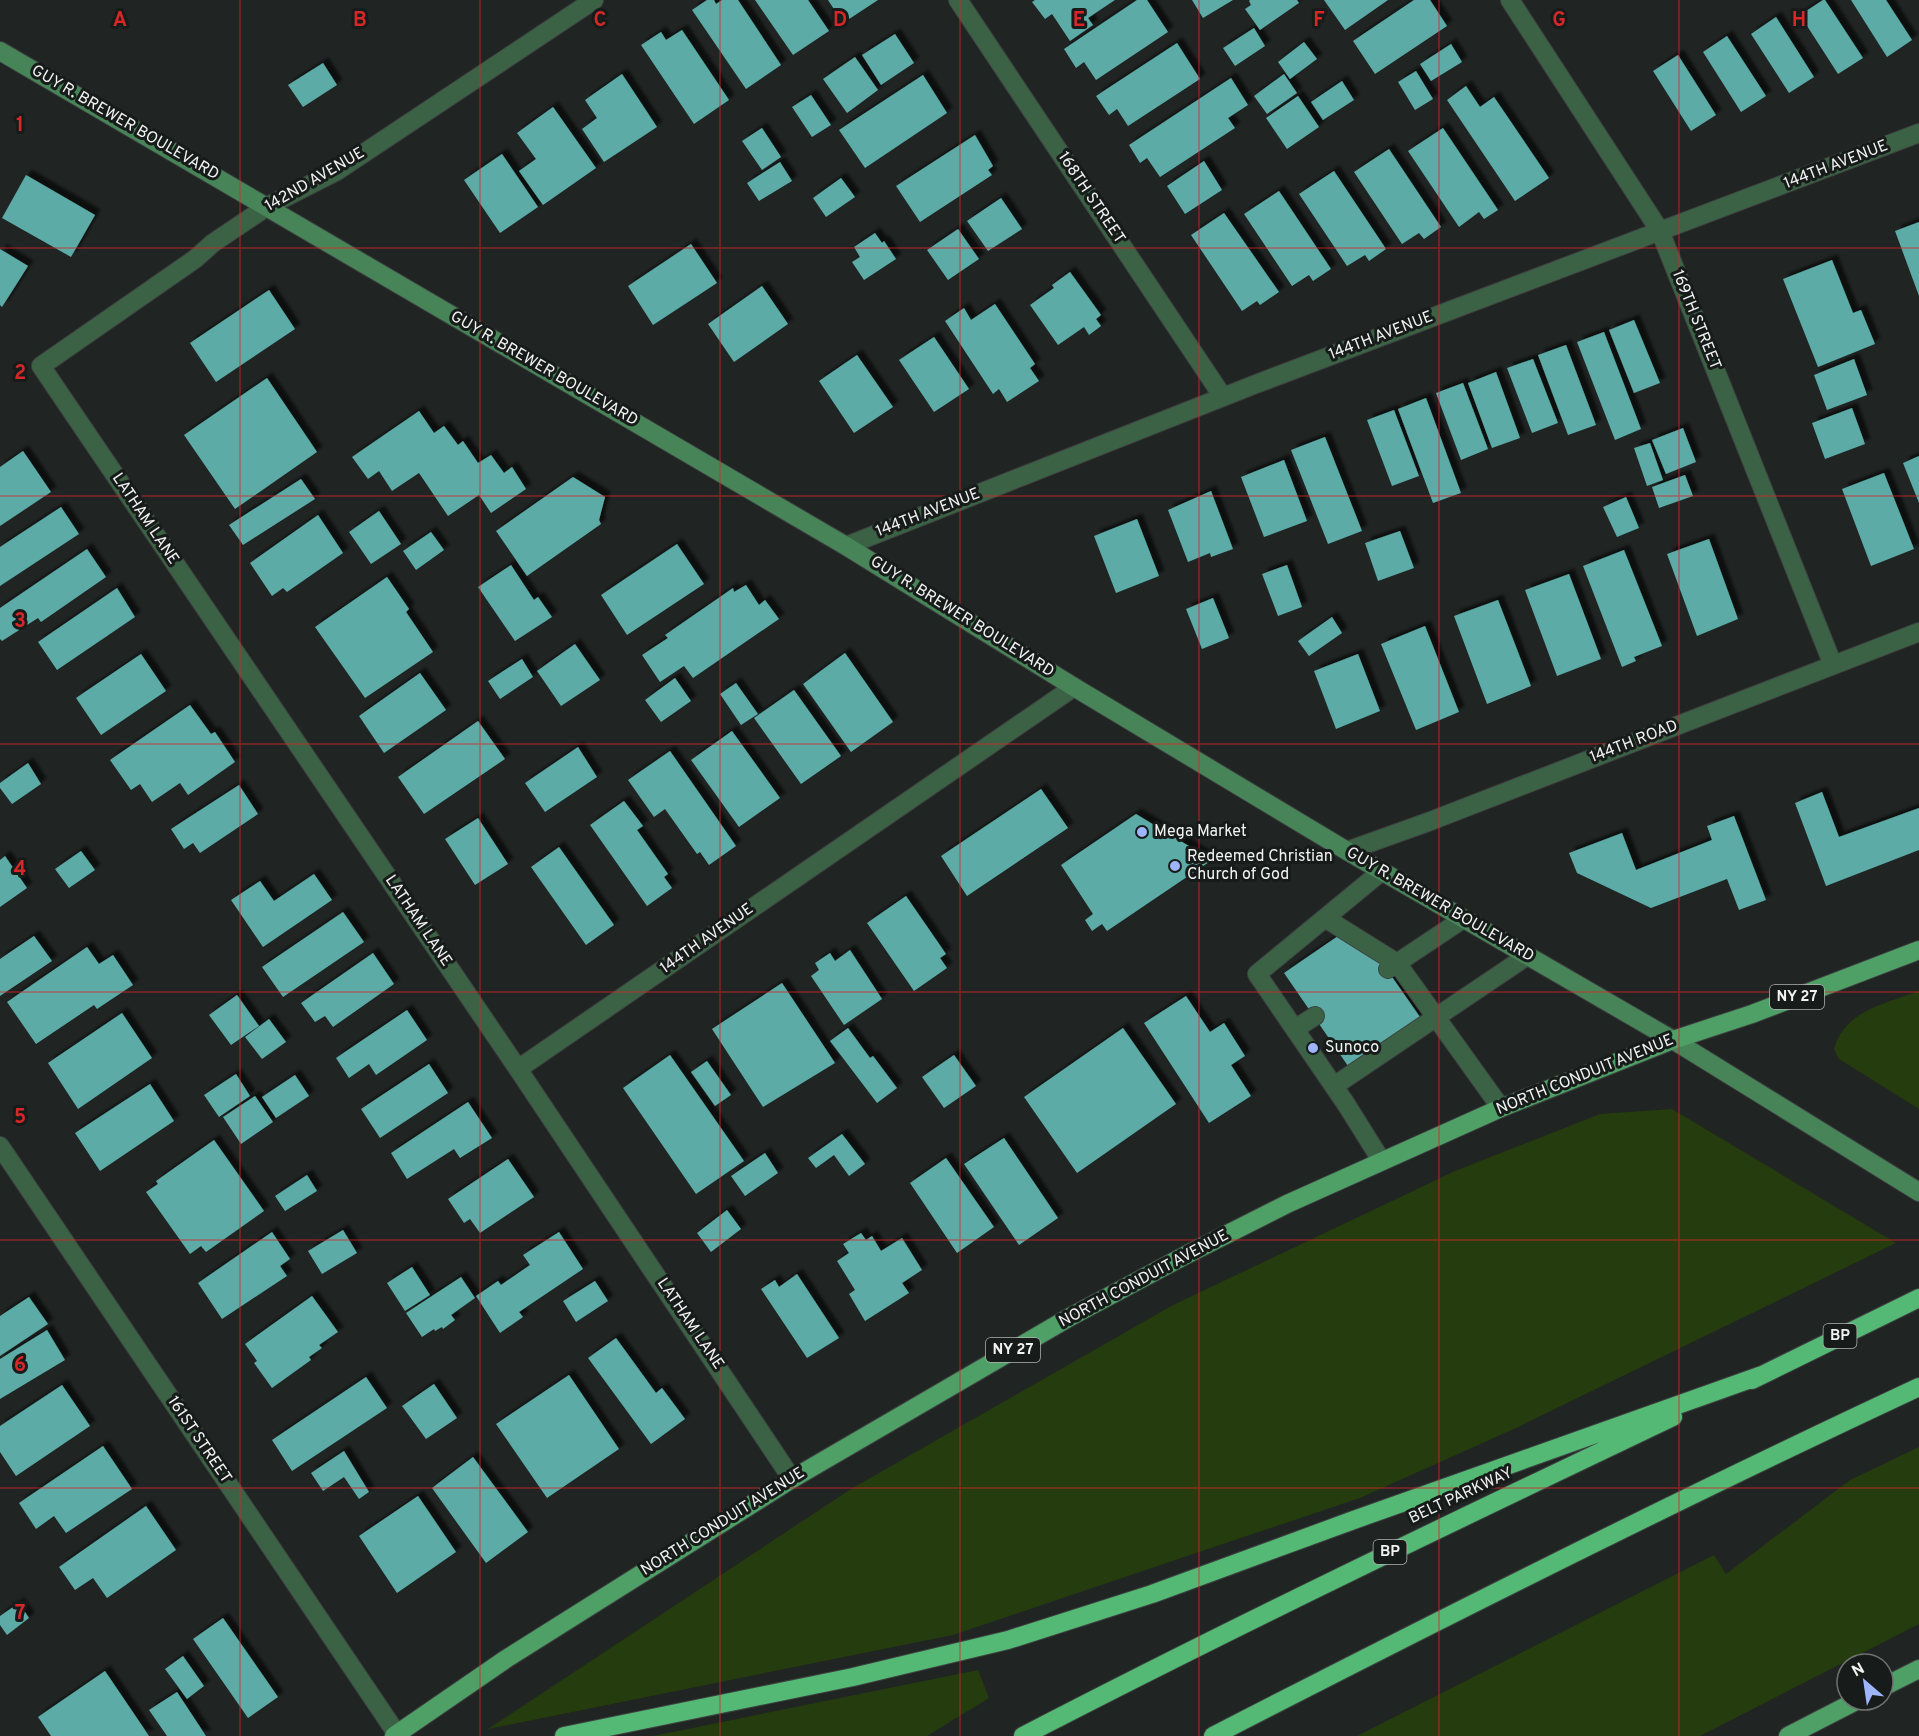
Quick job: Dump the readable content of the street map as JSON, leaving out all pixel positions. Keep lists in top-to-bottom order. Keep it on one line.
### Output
{"streets":{"highway":["BP","BELT PARKWAY"],"main road":["GUY R. BREWER BOULEVARD","NY 27","NORTH CONDUIT AVENUE"],"street":["144TH AVENUE","142ND AVENUE","168TH STREET","169TH STREET","LATHAM LANE","144TH ROAD","161ST STREET"]},"crossings":[["GUY R. BREWER BOULEVARD","144TH AVENUE"],["GUY R. BREWER BOULEVARD","142ND AVENUE"],["GUY R. BREWER BOULEVARD","144TH ROAD"],["GUY R. BREWER BOULEVARD","NORTH CONDUIT AVENUE"],["144TH AVENUE","168TH STREET"],["144TH AVENUE","169TH STREET"],["144TH AVENUE","LATHAM LANE"],["142ND AVENUE","LATHAM LANE"],["169TH STREET","144TH ROAD"],["LATHAM LANE","NORTH CONDUIT AVENUE"],["NORTH CONDUIT AVENUE","161ST STREET"]],"places":["Mega Market","Redeemed Christian Church of God","Sunoco"],"north":"top left","grid":{"columns":["A","B","C","D","E","F","G","H"],"rows":["1","2","3","4","5","6","7"]}}
